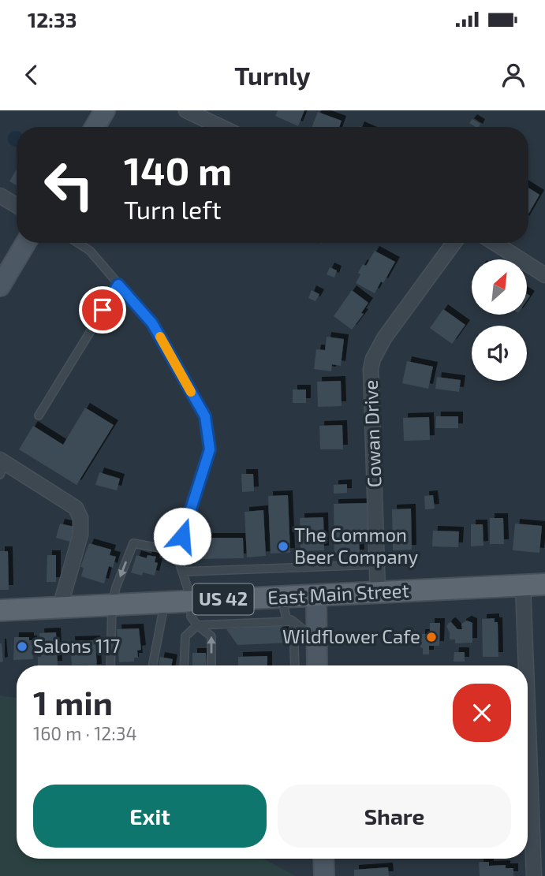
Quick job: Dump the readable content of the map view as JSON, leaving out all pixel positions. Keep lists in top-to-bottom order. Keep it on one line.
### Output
{"streets":{"main road":["East Main Street","US 42"],"street":["Cowan Drive"]},"crossings":[["Cowan Drive","East Main Street"]],"places":["The Common Beer Company","Wildflower Cafe","Salons 117"],"north":"top right","page":{"status":"12:33","header":"Turnly","turn":["140 m","Turn left"],"heading":["1 min","160 m · 12:34"],"buttons":["Exit","Share"]}}
